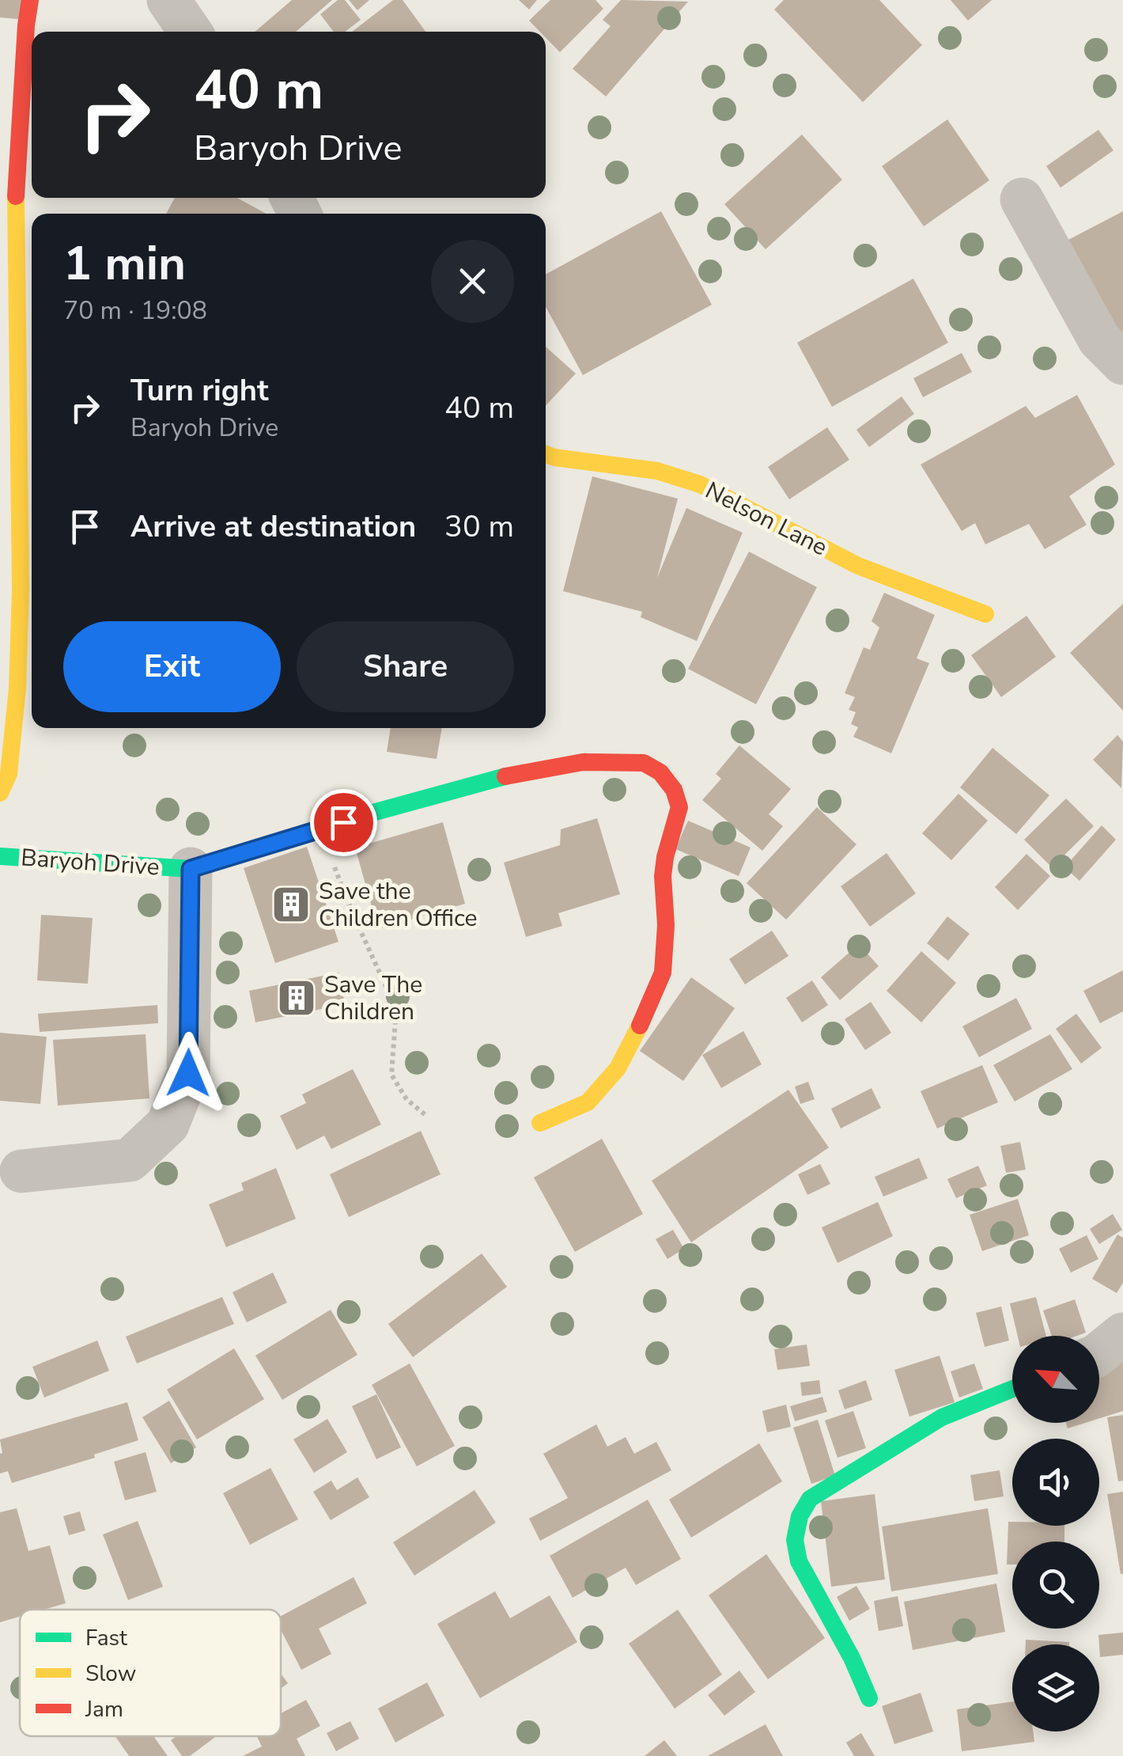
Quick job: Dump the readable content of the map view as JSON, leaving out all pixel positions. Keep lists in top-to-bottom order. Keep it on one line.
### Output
{"streets":{"street":["Nelson Lane","Baryoh Drive"]},"places":{"building":["Save the Children Office","Save The Children"]},"legend":["Fast","Slow","Jam"],"north":"top left","page":{"turn":["40 m","Baryoh Drive"],"heading":["1 min","70 m · 19:08"],"list":[{"name":"Turn right","note":"Baryoh Drive","value":"40 m"},{"name":"Arrive at destination","value":"30 m"}],"buttons":["Exit","Share"]}}
